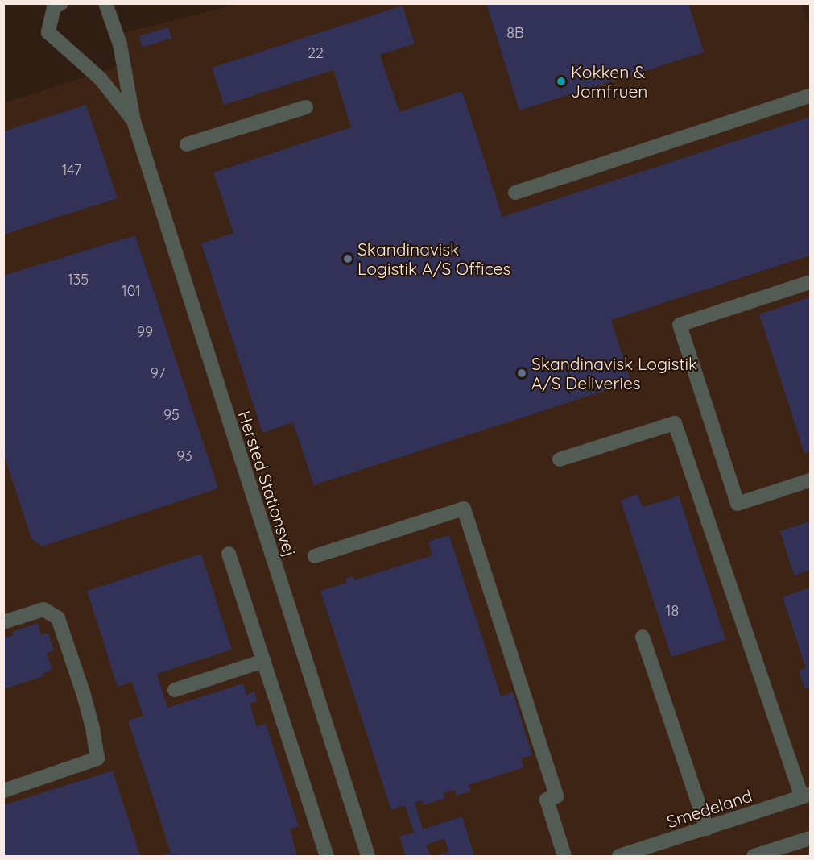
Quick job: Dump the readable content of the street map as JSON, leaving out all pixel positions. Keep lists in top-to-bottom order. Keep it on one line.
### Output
{"streets":{"street":["Hersted Stationsvej","Smedeland"]},"places":["Kokken & Jomfruen","Skandinavisk Logistik A/S Offices","Skandinavisk Logistik A/S Deliveries"],"house_numbers":["8B","22","147","135","101","99","97","95","93","18"]}
